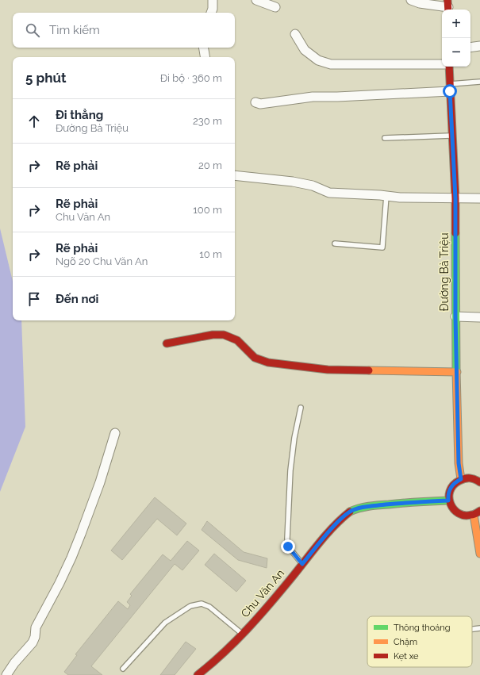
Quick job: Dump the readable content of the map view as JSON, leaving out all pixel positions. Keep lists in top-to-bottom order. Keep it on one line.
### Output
{"streets":{"street":["Đường Bà Triệu","Chu Văn An"]},"legend":["Thông thoáng","Chậm","Kẹt xe"],"page":{"map_buttons":["+","−"],"search":"Tìm kiếm","heading":["5 phút","Đi bộ · 360 m"],"list":[["Đi thẳng","Đường Bà Triệu","230 m"],["Rẽ phải","20 m"],["Rẽ phải","Chu Văn An","100 m"],["Rẽ phải","Ngõ 20 Chu Văn An","10 m"],"Đến nơi"]}}
